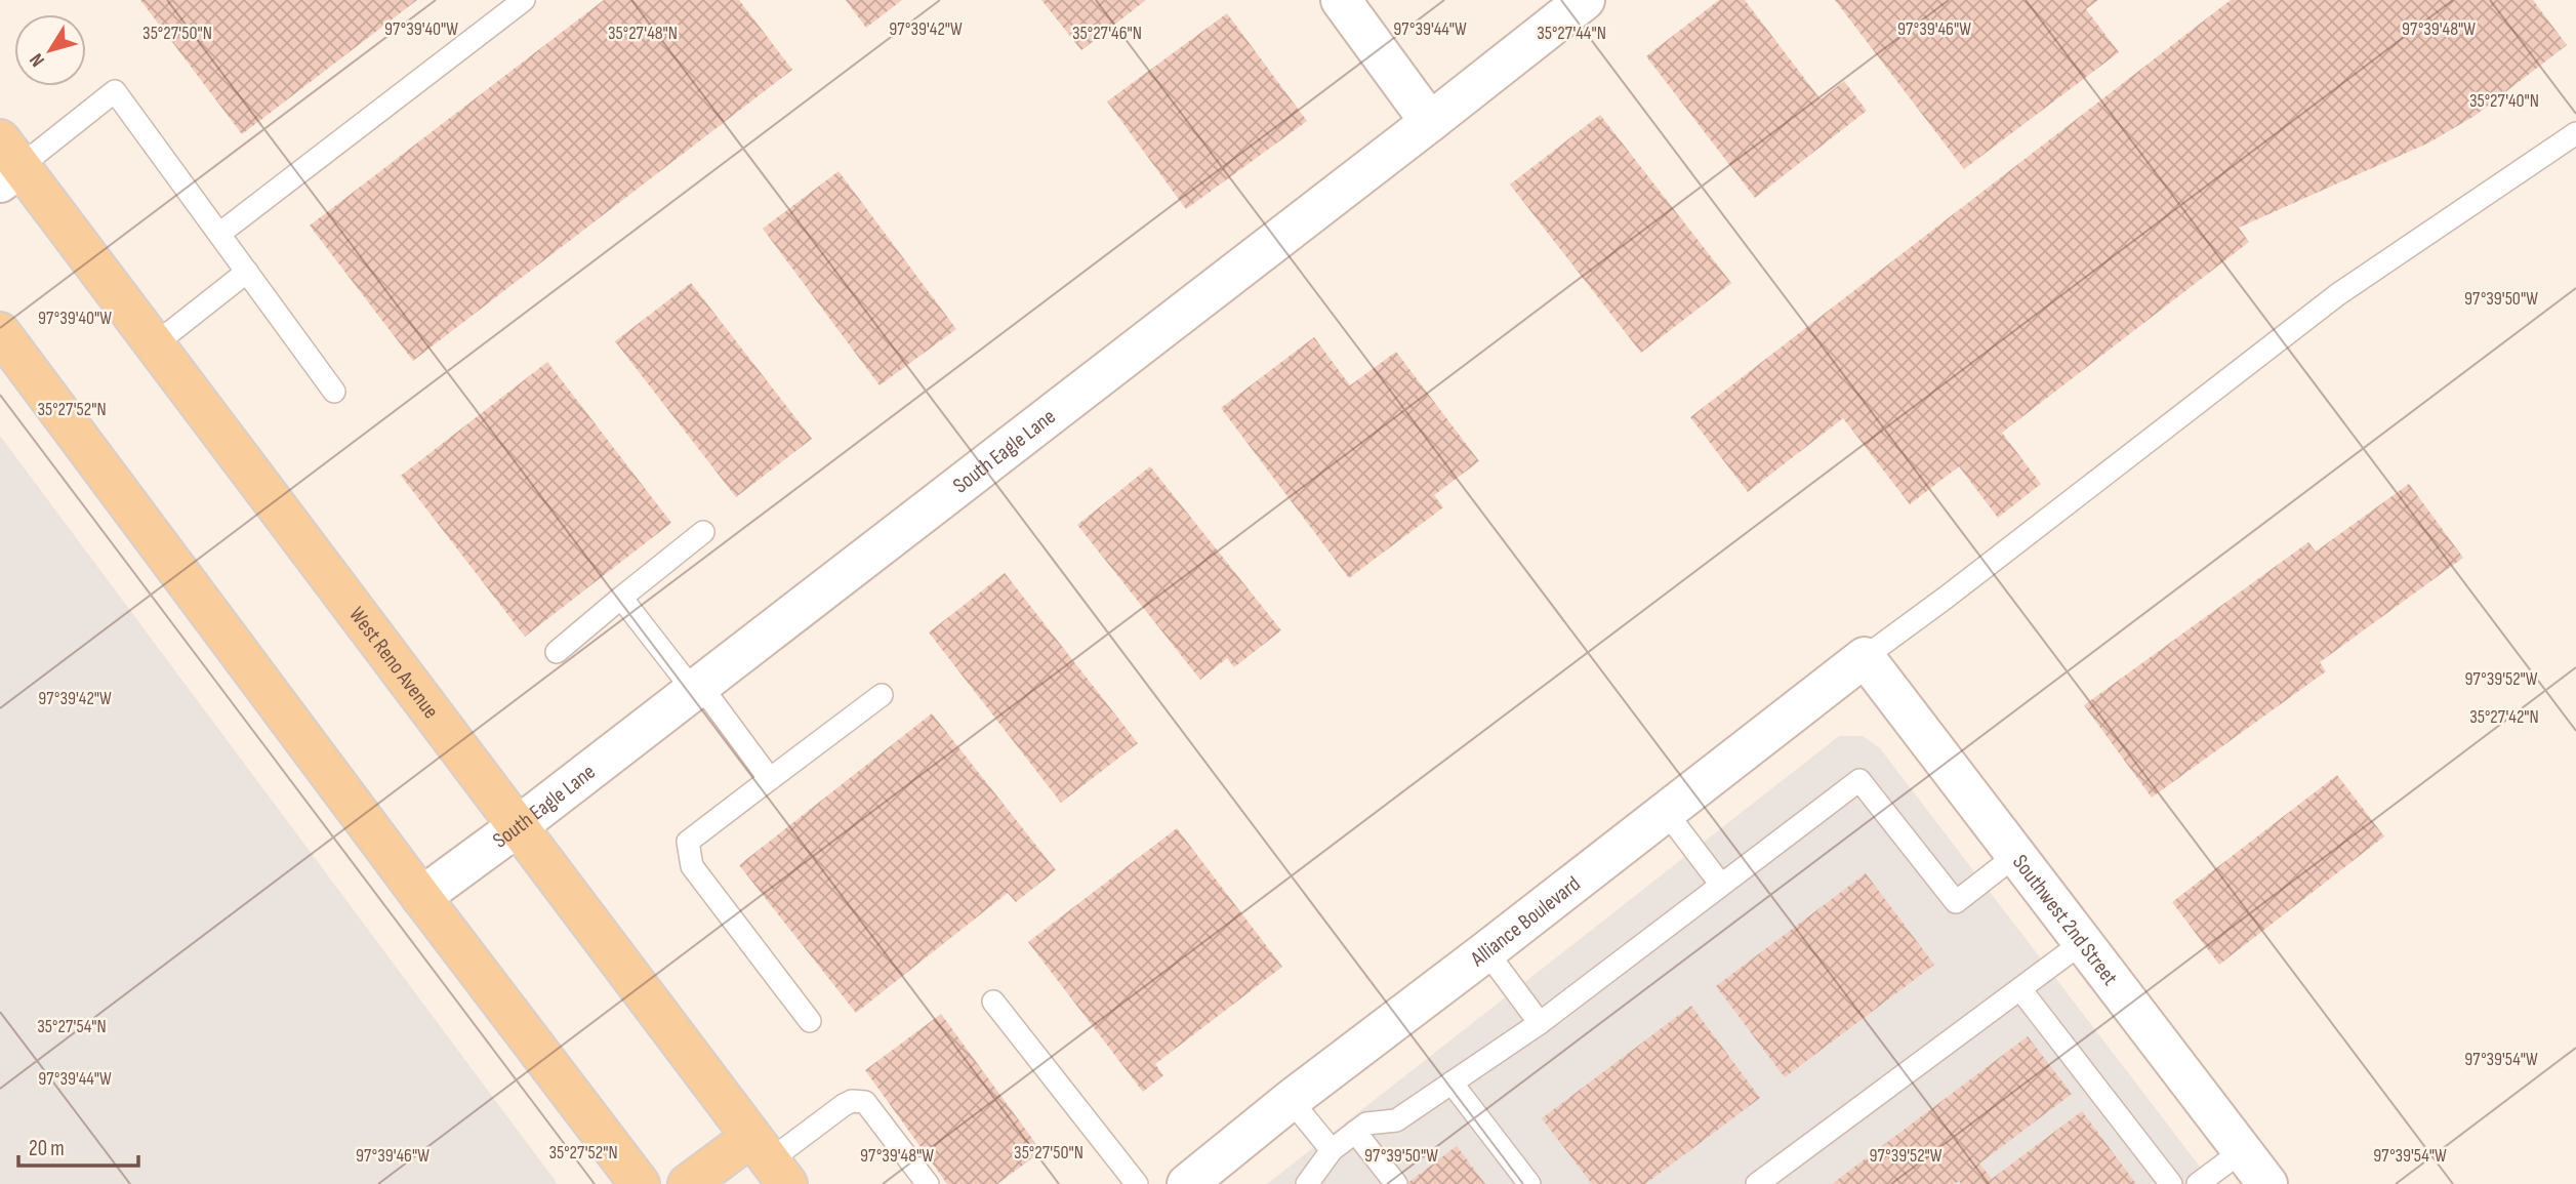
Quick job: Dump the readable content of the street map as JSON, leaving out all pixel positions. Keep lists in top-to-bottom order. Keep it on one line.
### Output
{"streets":{"main road":["West Reno Avenue"],"street":["South Eagle Lane","Alliance Boulevard","Southwest 2nd Street"]},"crossings":[["South Eagle Lane","West Reno Avenue"],["Alliance Boulevard","Southwest 2nd Street"]],"scale_bar":"20 m","north":"bottom left","coordinates":["97°39'40\"W","97°39'42\"W","97°39'44\"W","97°39'46\"W","97°39'48\"W","35°27'50\"N","35°27'48\"N","35°27'46\"N","35°27'44\"N","35°27'40\"N","97°39'50\"W","35°27'52\"N","97°39'52\"W","35°27'42\"N","35°27'54\"N","97°39'54\"W"]}
